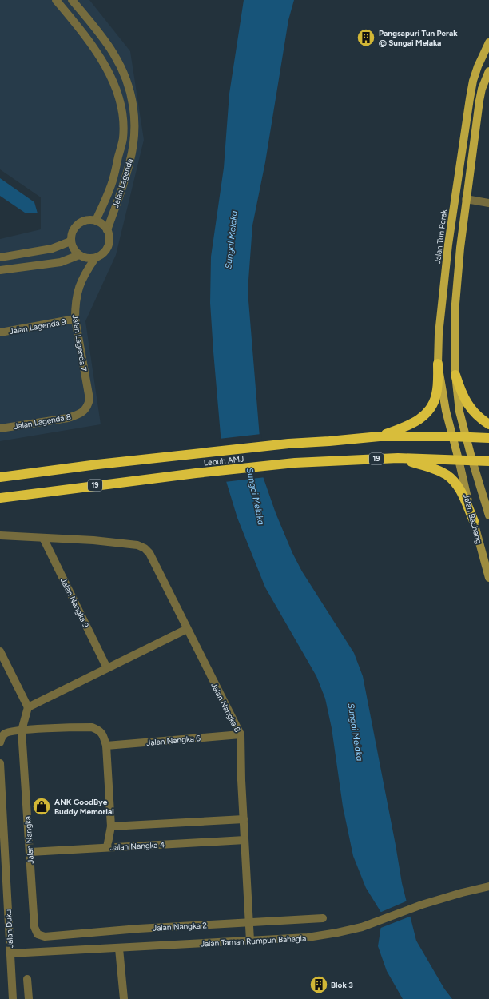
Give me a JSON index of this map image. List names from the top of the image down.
{
  "streets": {
    "highway": ["19", "Lebuh AMJ"],
    "main road": ["Jalan Tun Perak"],
    "street": [
      "Jalan Lagenda",
      "Jalan Lagenda 9",
      "Jalan Lagenda 7",
      "Jalan Lagenda 8",
      "Jalan Bachang",
      "Jalan Nangka 9",
      "Jalan Nangka 8",
      "Jalan Nangka 6",
      "Jalan Nangka",
      "Jalan Nangka 4",
      "Jalan Nangka 2",
      "Jalan Duku",
      "Jalan Taman Rumpun Bahagia"
    ]
  },
  "crossings": [
    ["Jalan Lagenda", "Jalan Lagenda 7"],
    ["Jalan Tun Perak", "Lebuh AMJ"],
    ["Jalan Tun Perak", "Jalan Bachang"],
    ["Jalan Lagenda 9", "Jalan Lagenda 7"],
    ["Jalan Lagenda 7", "Jalan Lagenda 8"],
    ["Lebuh AMJ", "Jalan Bachang"],
    ["Jalan Nangka 9", "Jalan Nangka 8"],
    ["Jalan Nangka 8", "Jalan Nangka 6"],
    ["Jalan Nangka 8", "Jalan Nangka 4"],
    ["Jalan Nangka 8", "Jalan Nangka 2"],
    ["Jalan Nangka 8", "Jalan Taman Rumpun Bahagia"],
    ["Jalan Nangka", "Jalan Nangka 4"],
    ["Jalan Nangka", "Jalan Nangka 2"],
    ["Jalan Duku", "Jalan Taman Rumpun Bahagia"]
  ],
  "water": ["Sungai Melaka"],
  "places": {
    "building": ["Pangsapuri Tun Perak @ Sungai Melaka", "Blok 3"],
    "shop": ["ANK GoodBye Buddy Memorial"]
  }
}
